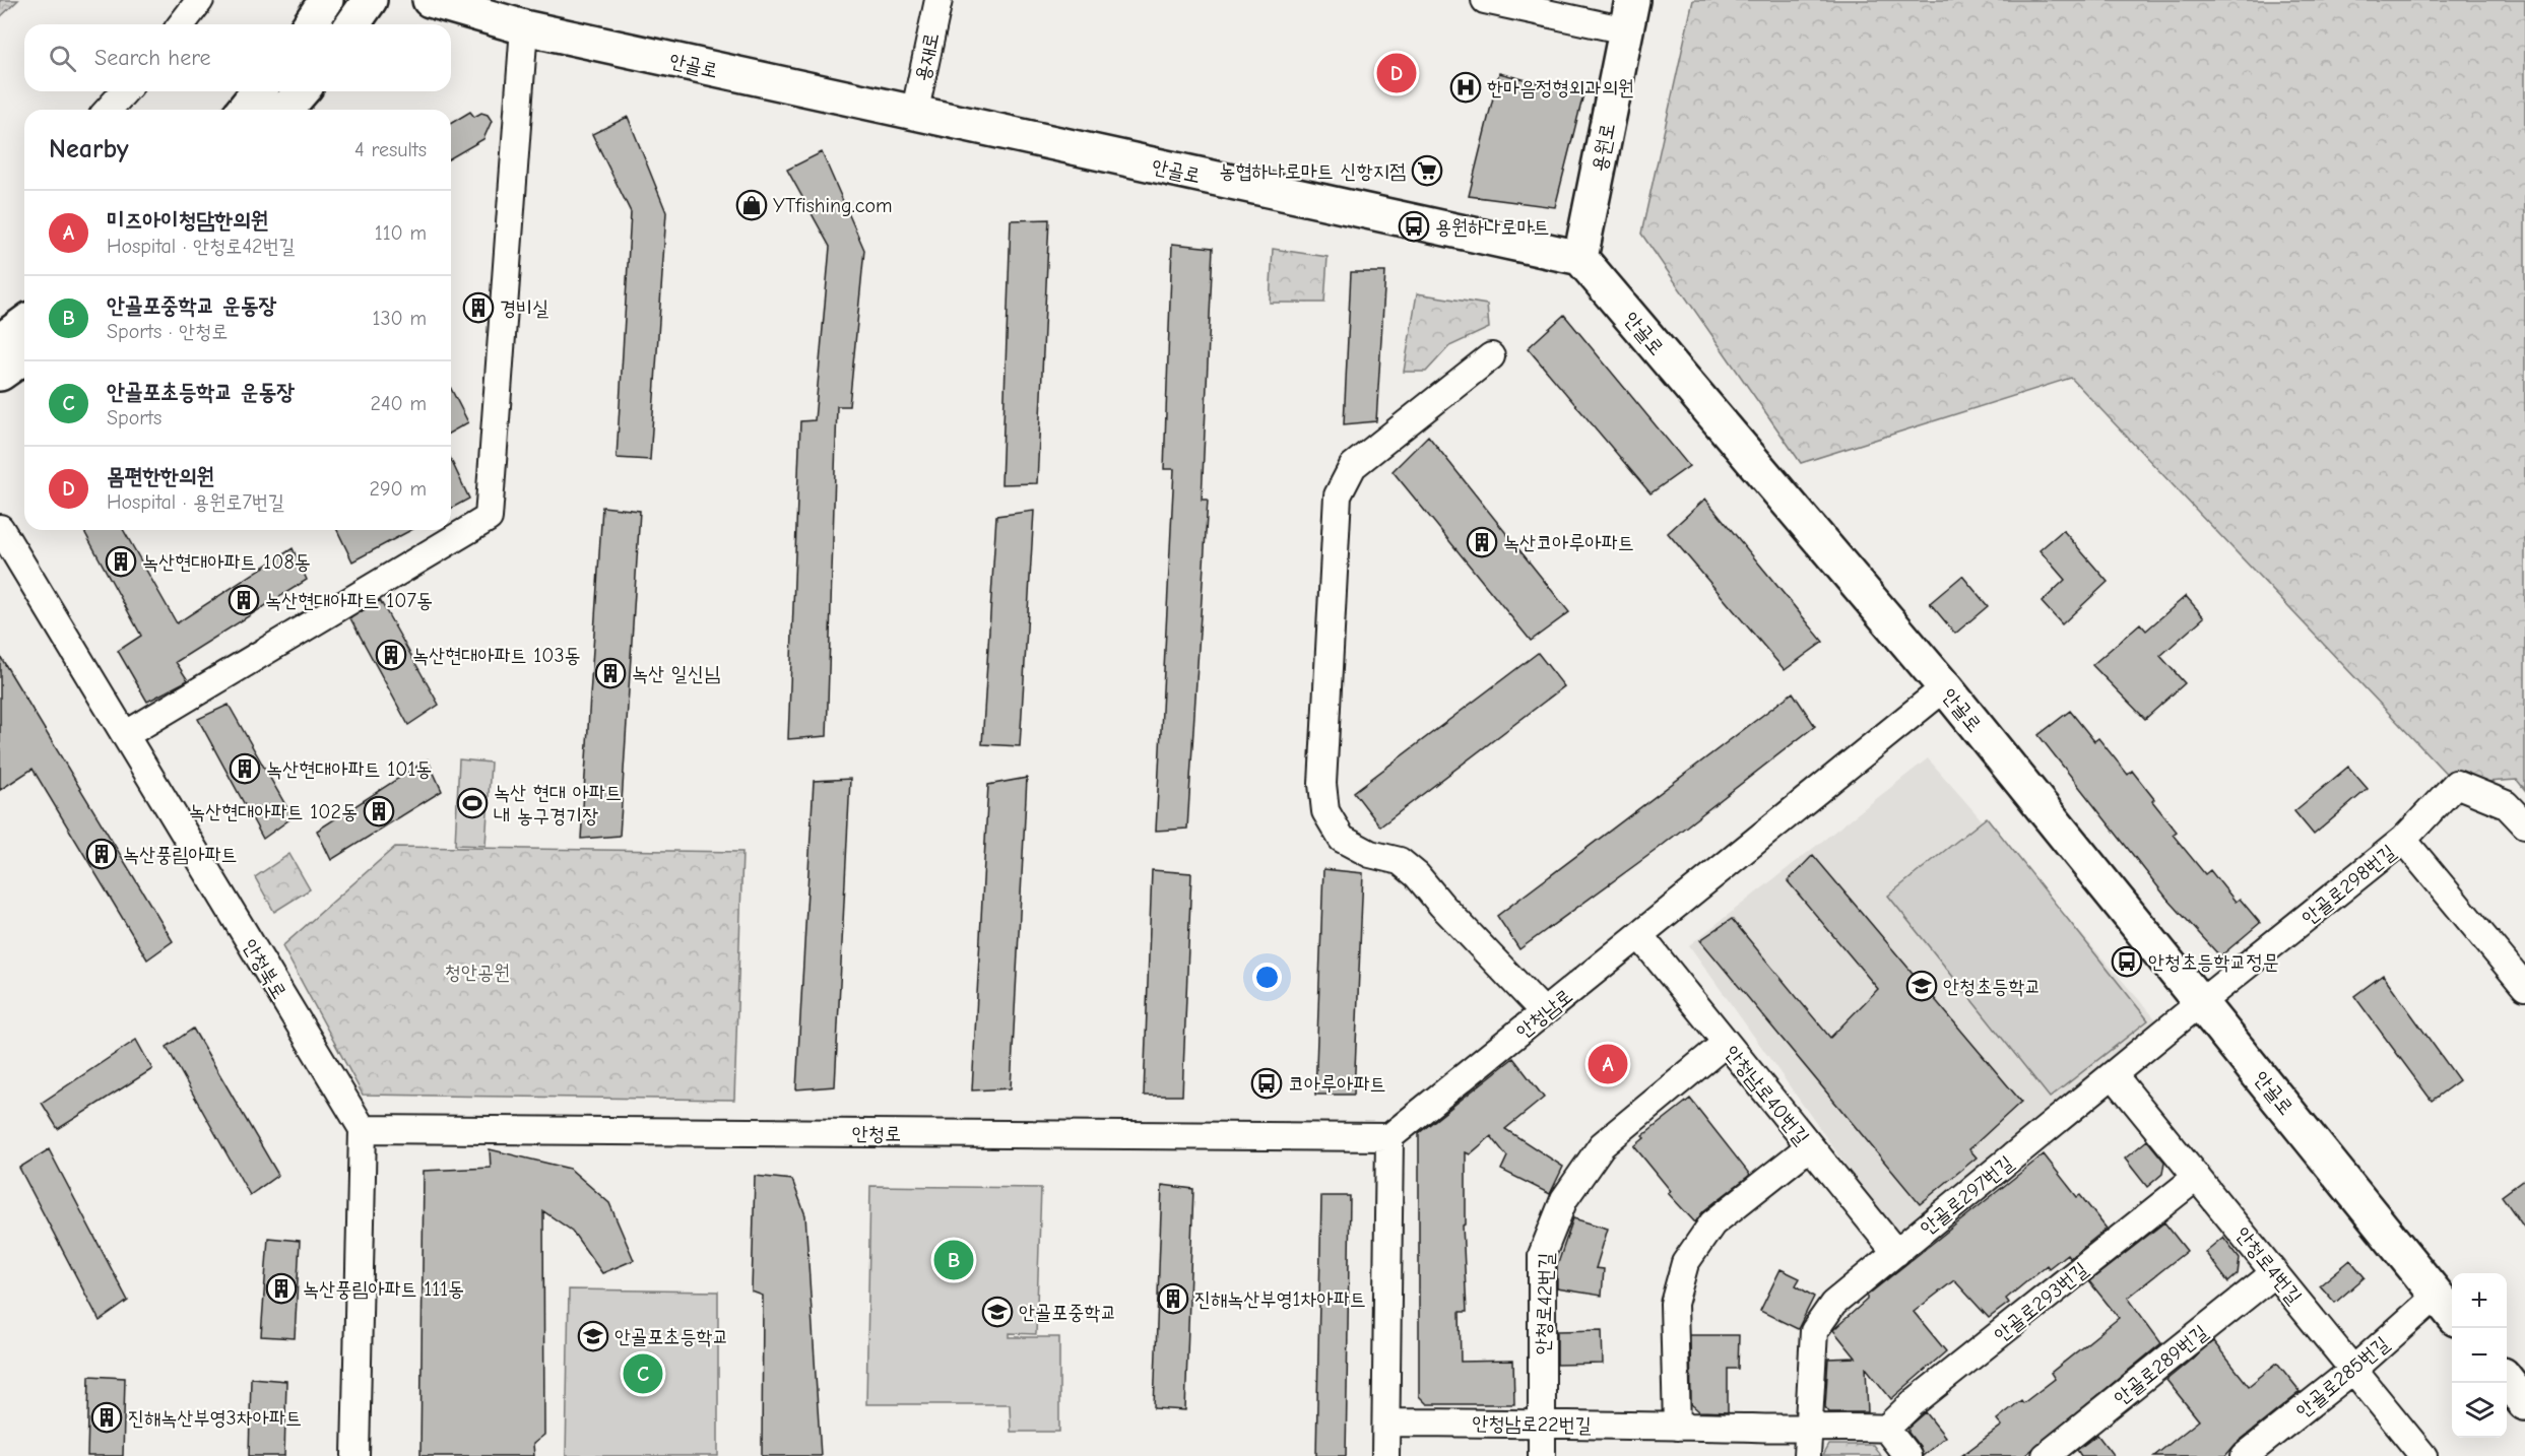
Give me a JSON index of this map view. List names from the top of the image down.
{
  "streets": {
    "main road": ["안골로", "용원로"],
    "street": [
      "용재로",
      "안골로298번길",
      "안청북로",
      "안청남로",
      "안청남로40번길",
      "안청로",
      "안골로297번길",
      "안청로4번길",
      "안골로293번길",
      "안청로42번길",
      "안골로289번길",
      "안골로285번길",
      "안청남로22번길"
    ]
  },
  "crossings": [
    ["용재로", "안골로"],
    ["안골로", "용원로"],
    ["안골로", "안골로298번길"],
    ["안골로", "안청남로"],
    ["안골로", "안골로297번길"],
    ["안골로", "안골로285번길"],
    ["안골로298번길", "안골로297번길"],
    ["안청북로", "안청로"],
    ["안청남로", "안청남로40번길"],
    ["안청남로", "안청로"],
    ["안청남로40번길", "안골로297번길"],
    ["안청남로40번길", "안청로42번길"],
    ["안골로297번길", "안청로4번길"],
    ["안골로297번길", "안청남로22번길"],
    ["안청로4번길", "안골로293번길"],
    ["안청로4번길", "안골로289번길"],
    ["안청로4번길", "안골로285번길"],
    ["안골로293번길", "안청남로22번길"],
    ["안청로42번길", "안청남로22번길"]
  ],
  "parks": ["청안공원"],
  "places": {
    "hospital": ["한마음정형외과의원"],
    "supermarket": ["농협하나로마트 신항지점"],
    "shop": ["YTfishing.com"],
    "bus stop": ["용원하나로마트", "안청초등학교정문", "코아루아파트"],
    "building": [
      "경비실",
      "녹산코아루아파트",
      "녹산현대아파트 108동",
      "녹산현대아파트 107동",
      "녹산현대아파트 103동",
      "녹산 일신님",
      "녹산현대아파트 101동",
      "녹산현대아파트 102동",
      "녹산풍림아파트",
      "녹산풍림아파트 111동",
      "진해녹산부영1차아파트",
      "진해녹산부영3차아파트"
    ],
    "sports": ["녹산 현대 아파트 내 농구경기장"],
    "school or university": ["안청초등학교", "안골포중학교", "안골포초등학교"]
  },
  "page": {
    "search": "Search here",
    "pins": [
      "D",
      "A",
      "B",
      "C"
    ],
    "heading": ["Nearby", "4 results"],
    "list": [
      {
        "mark": "A",
        "name": "미즈아이청담한의원",
        "note": "Hospital · 안청로42번길",
        "value": "110 m"
      },
      {
        "mark": "B",
        "name": "안골포중학교 운동장",
        "note": "Sports · 안청로",
        "value": "130 m"
      },
      {
        "mark": "C",
        "name": "안골포초등학교 운동장",
        "note": "Sports",
        "value": "240 m"
      },
      {
        "mark": "D",
        "name": "몸편한한의원",
        "note": "Hospital · 용원로7번길",
        "value": "290 m"
      }
    ],
    "map_buttons": ["+", "−"]
  }
}
